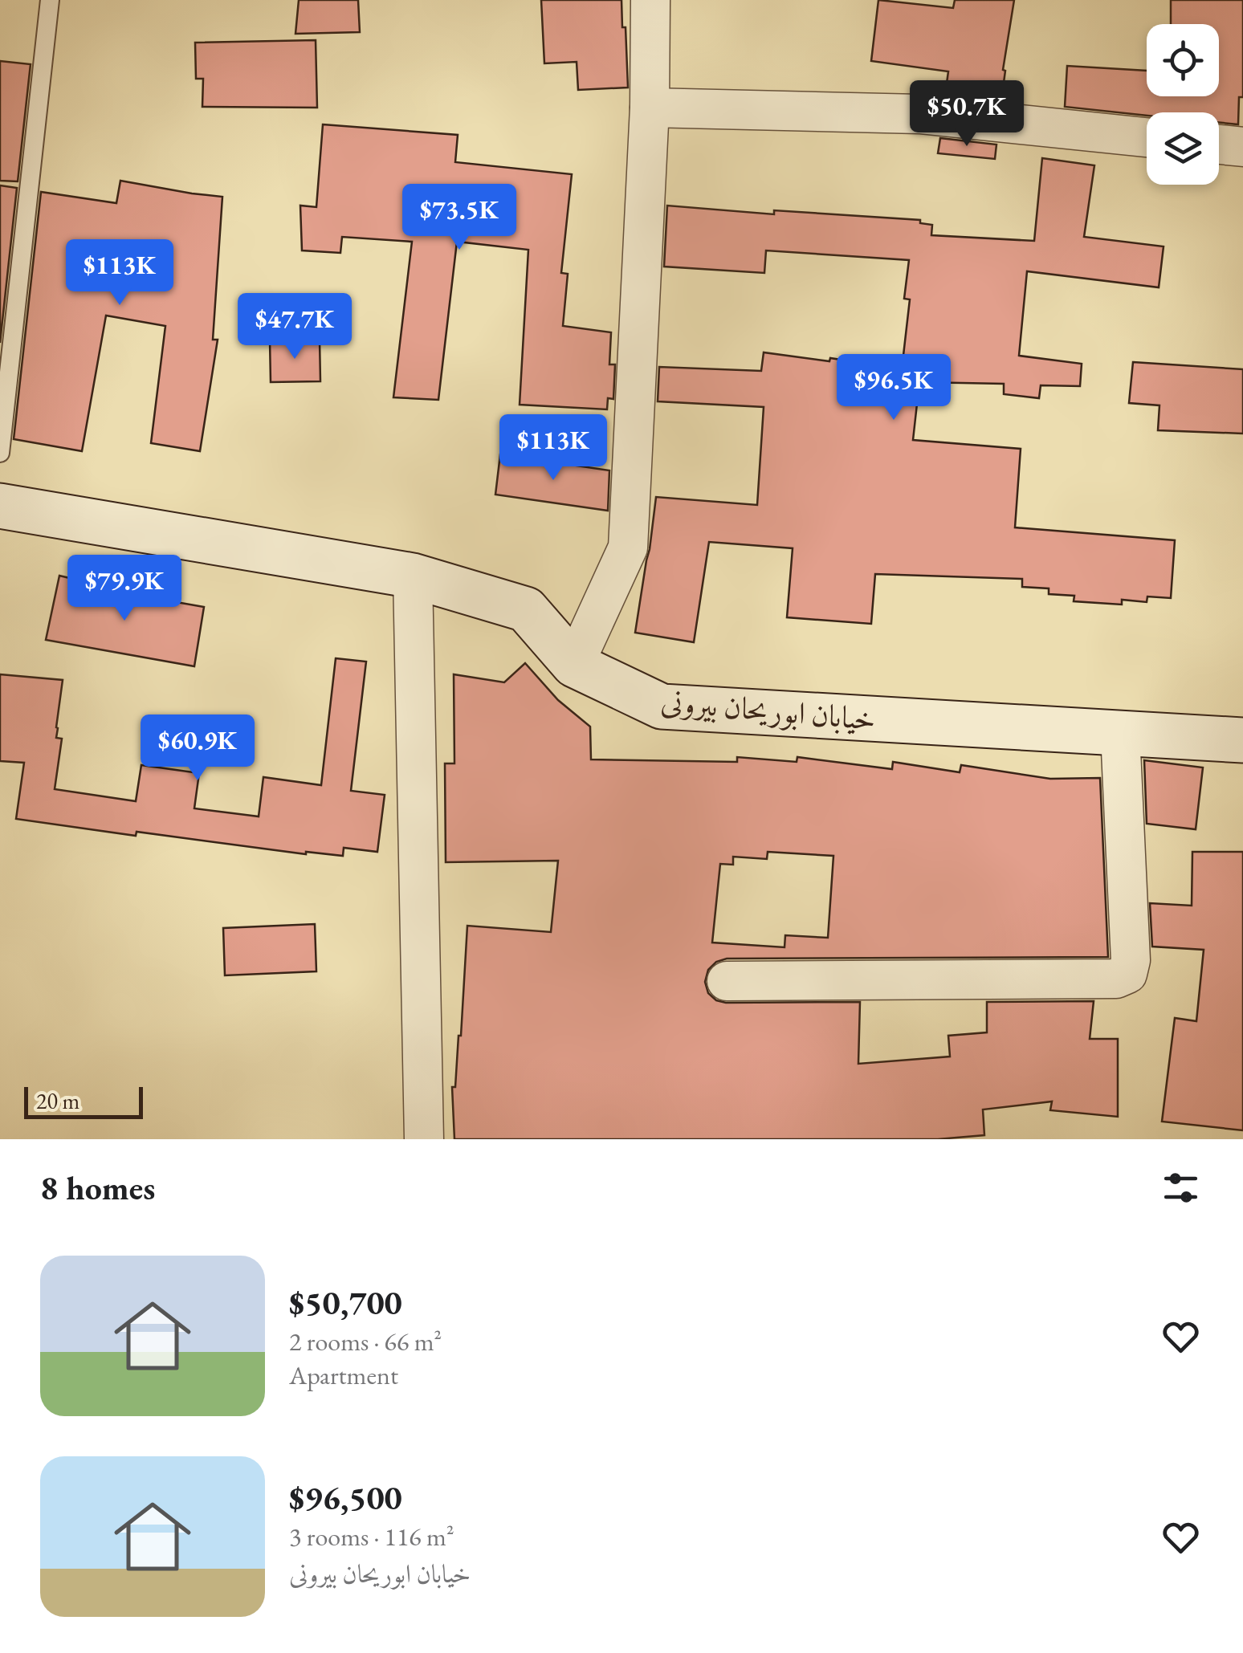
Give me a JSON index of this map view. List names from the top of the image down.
{
  "streets": {
    "street": ["خیابان ابوریحان بیرونی"]
  },
  "scale_bar": "20 m",
  "page": {
    "price": [
      "$50.7K",
      "$73.5K",
      "$113K",
      "$47.7K",
      "$96.5K",
      "$113K",
      "$79.9K",
      "$60.9K"
    ],
    "scale": "20 m",
    "heading": "8 homes",
    "list": [
      {
        "name": "$50,700",
        "note": "2 rooms · 66 m² · Apartment"
      },
      {
        "name": "$96,500",
        "note": "3 rooms · 116 m² · خیابان ابوریحان بیرونی"
      }
    ]
  }
}
